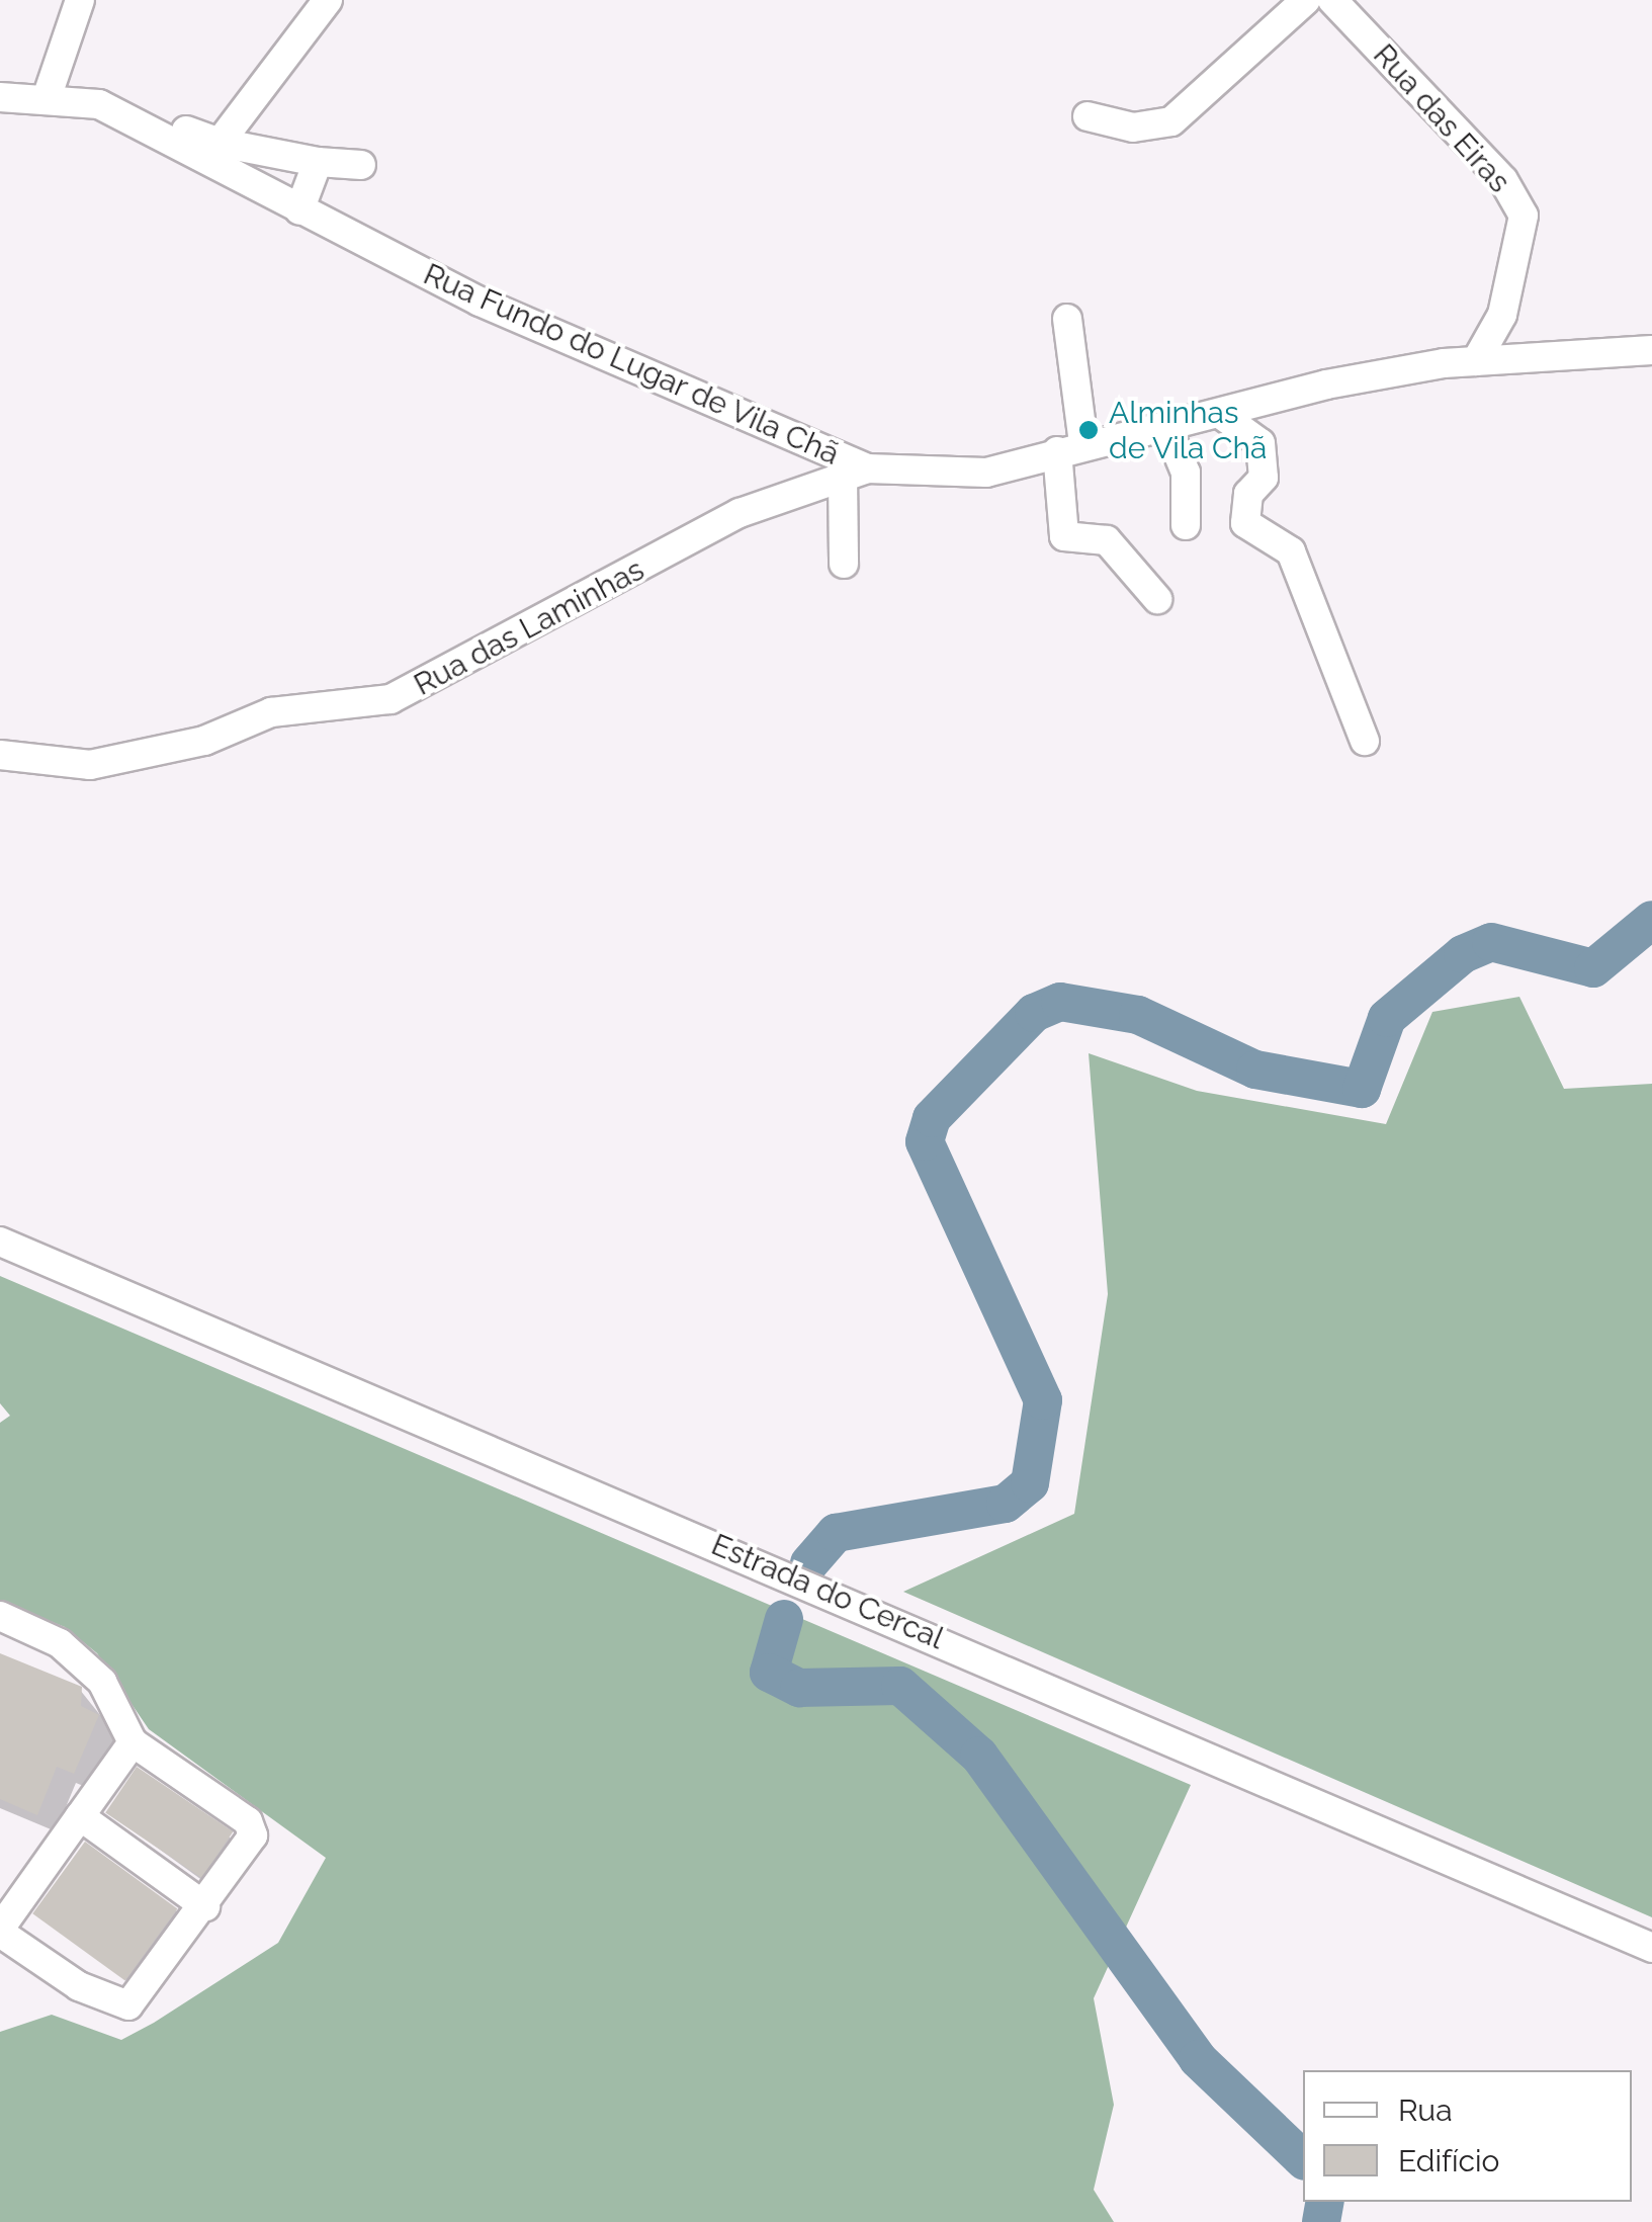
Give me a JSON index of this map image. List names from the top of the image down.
{
  "streets": {
    "street": [
      "Rua das Eiras",
      "Rua Fundo do Lugar de Vila Chã",
      "Rua das Laminhas",
      "Estrada do Cercal"
    ]
  },
  "crossings": [
    ["Rua das Eiras", "Rua Fundo do Lugar de Vila Chã"],
    ["Rua Fundo do Lugar de Vila Chã", "Rua das Laminhas"]
  ],
  "places": ["Alminhas de Vila Chã"],
  "legend": ["Rua", "Edifício"]
}
